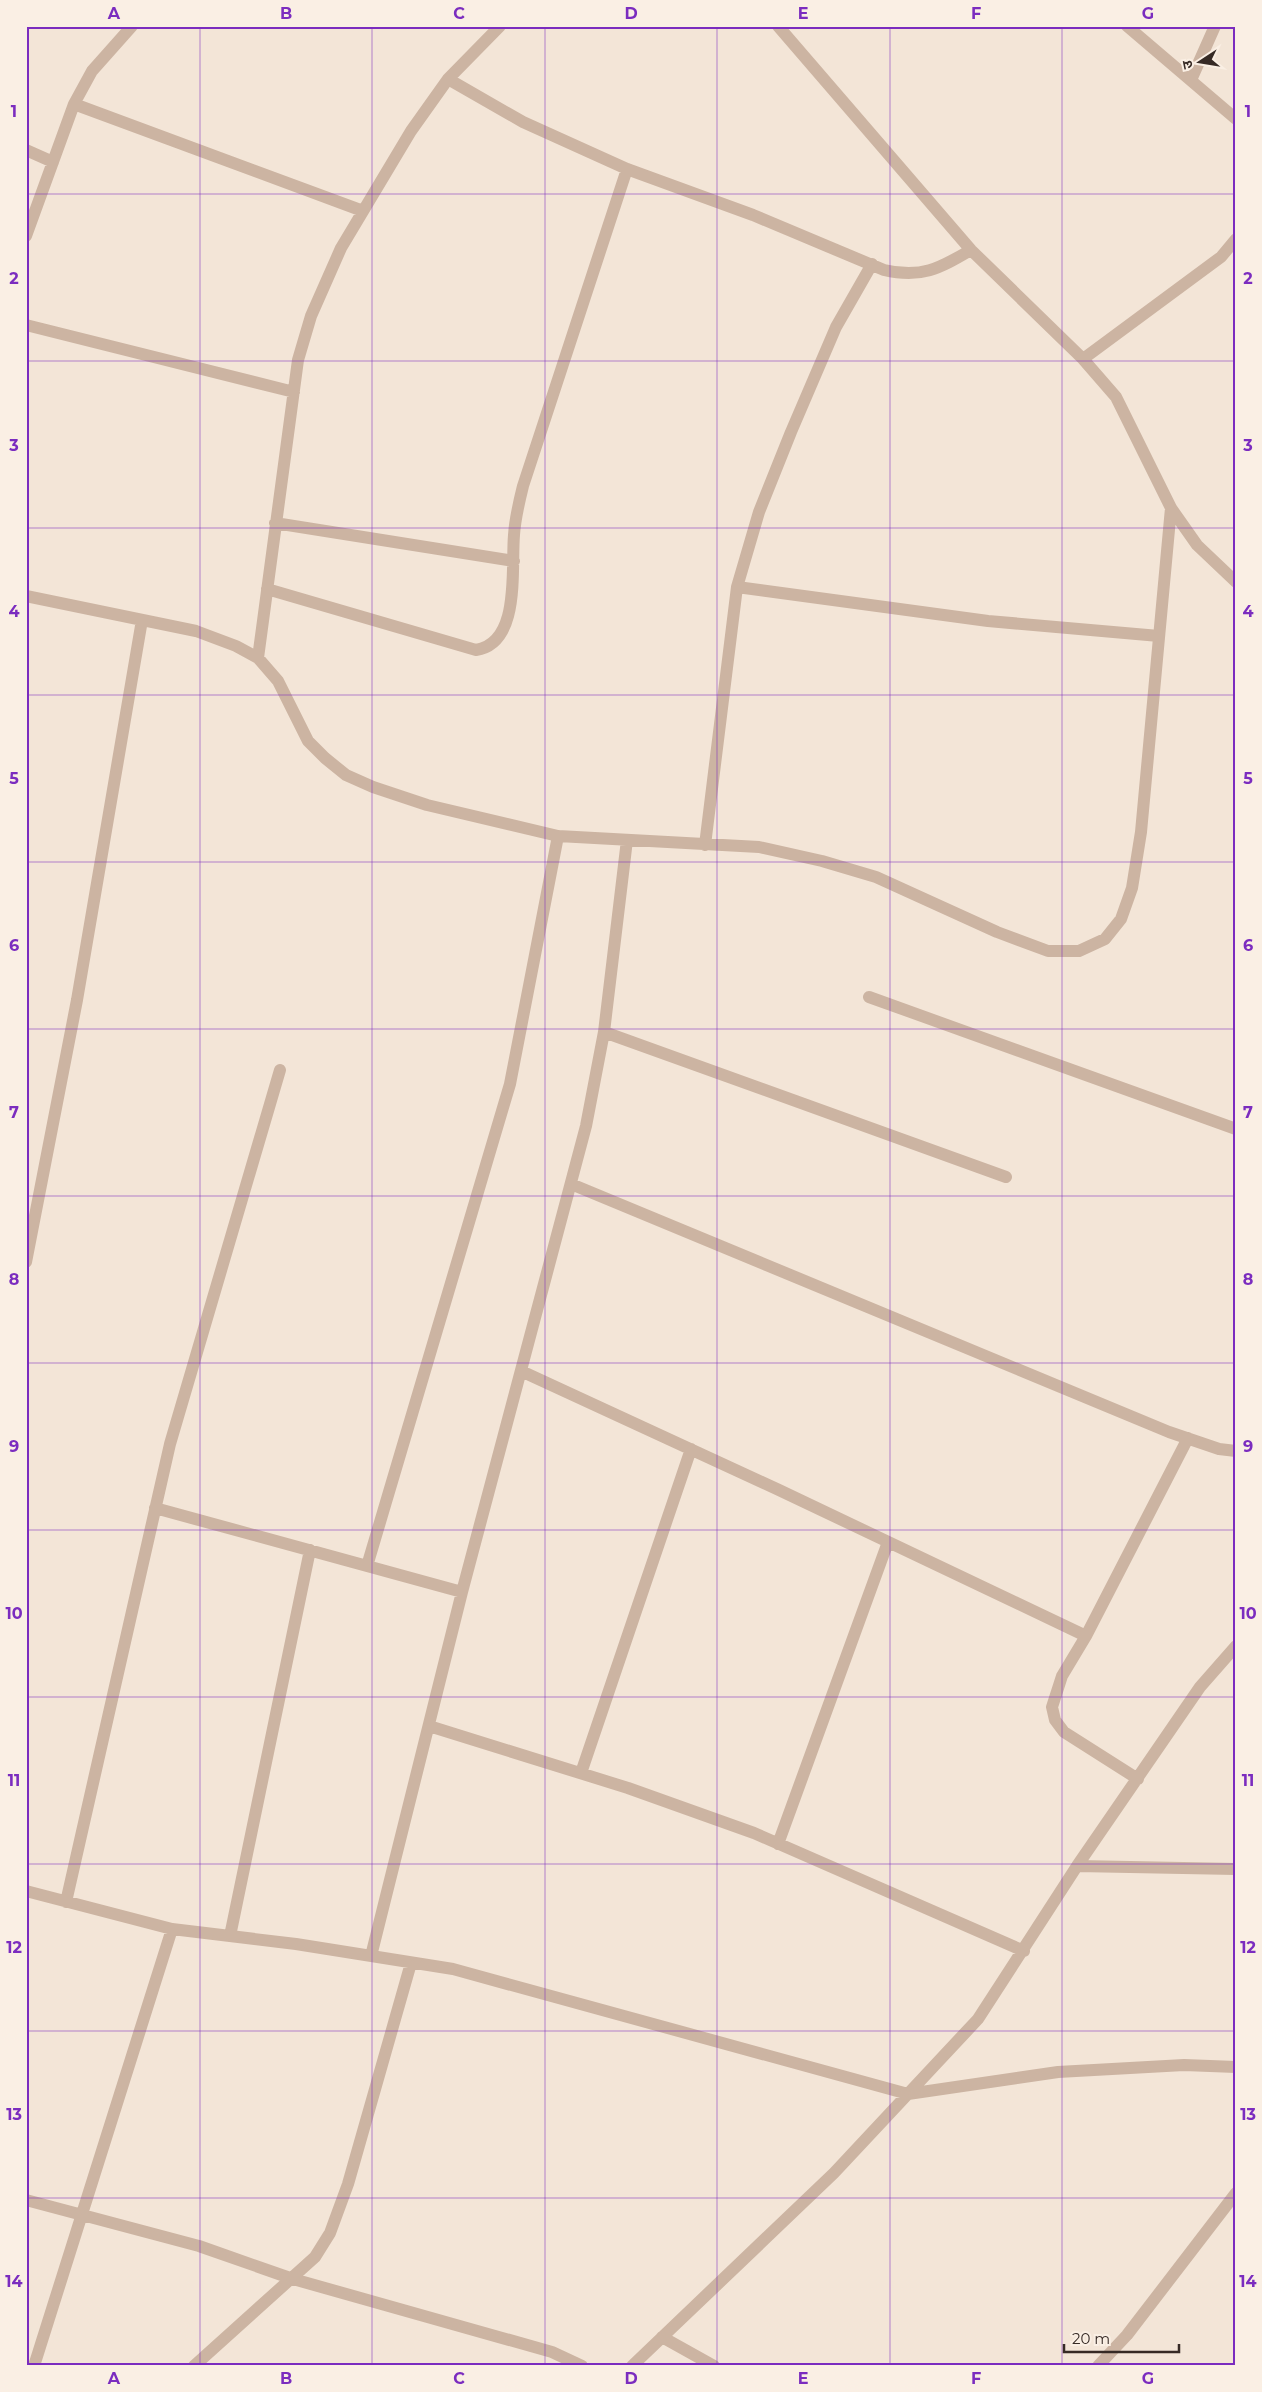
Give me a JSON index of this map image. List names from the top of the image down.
{
  "scale_bar": "20 m",
  "north": "left",
  "grid": {
    "columns": [
      "A",
      "B",
      "C",
      "D",
      "E",
      "F",
      "G"
    ],
    "rows": [
      "1",
      "2",
      "3",
      "4",
      "5",
      "6",
      "7",
      "8",
      "9",
      "10",
      "11",
      "12",
      "13",
      "14"
    ]
  }
}
